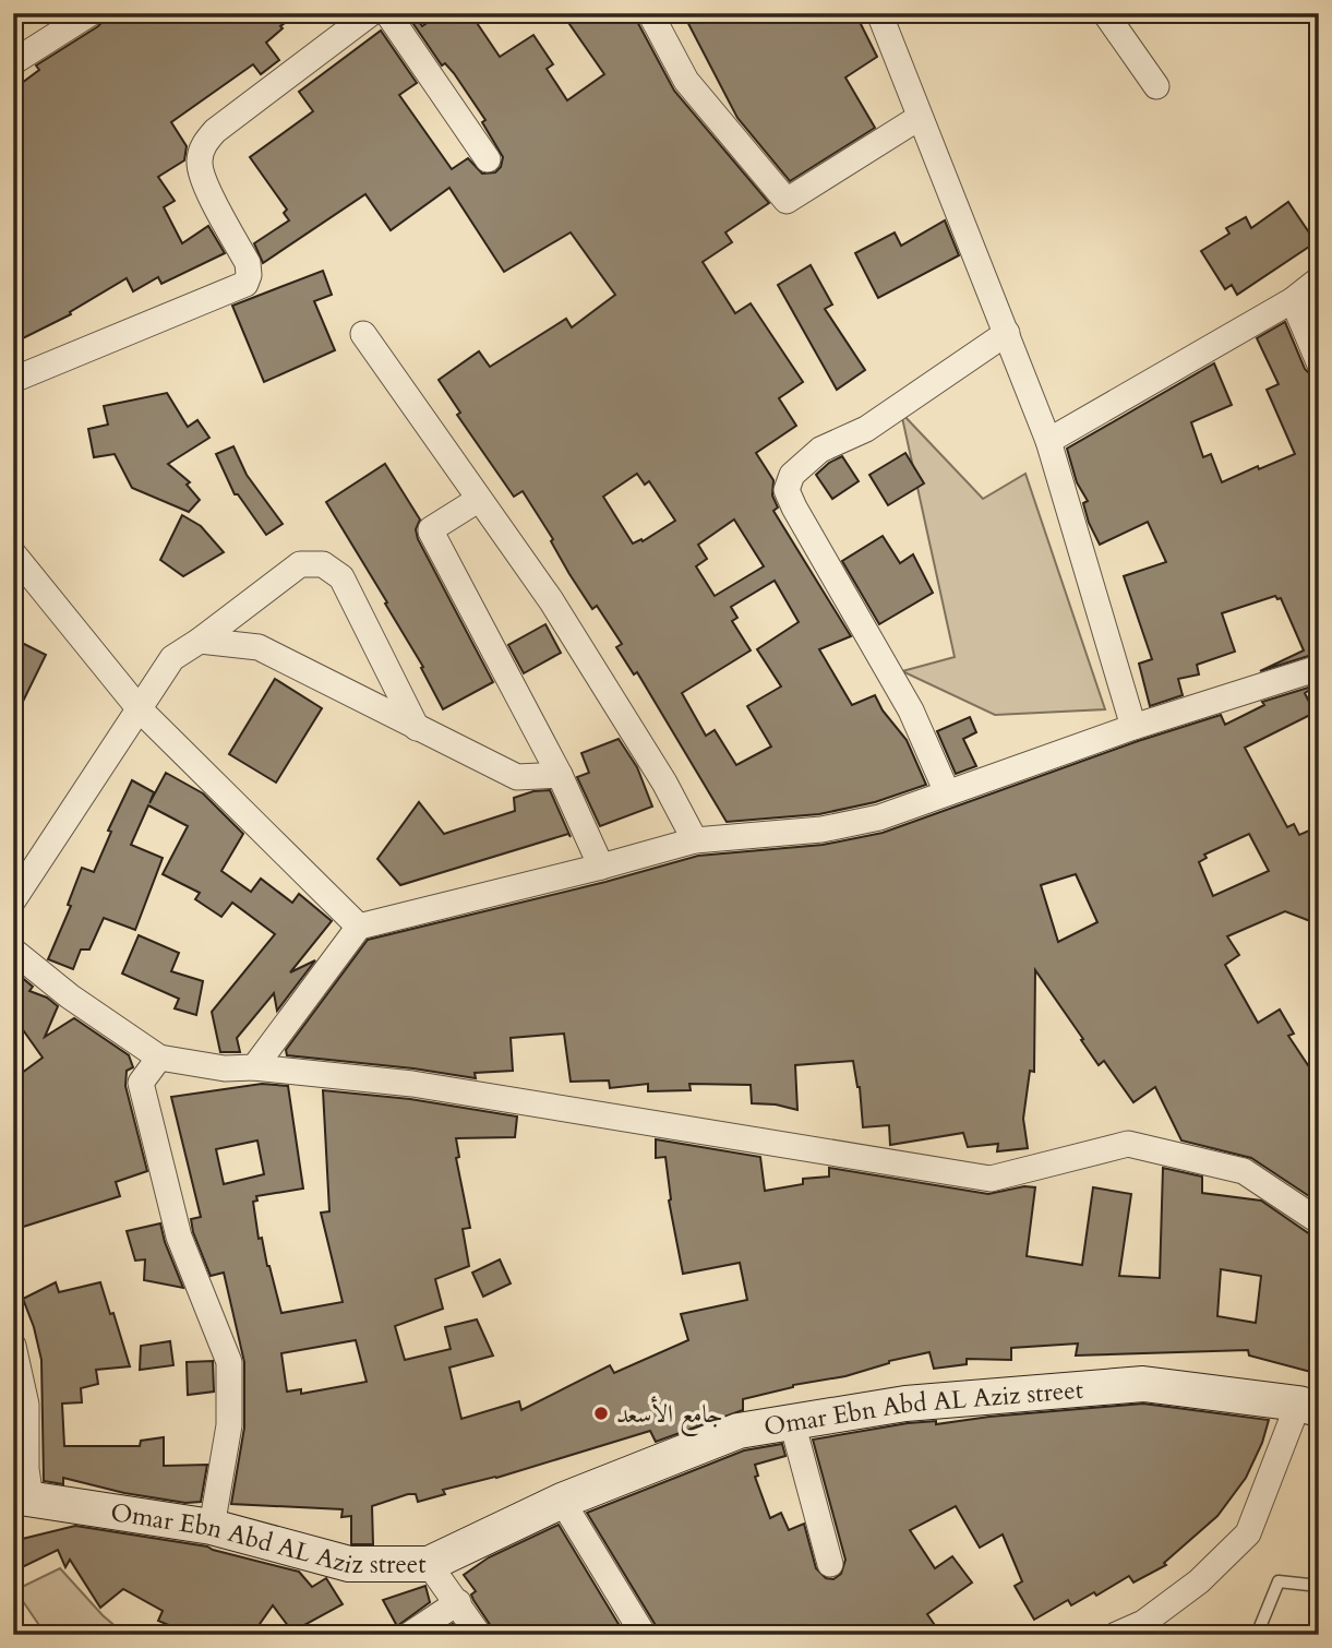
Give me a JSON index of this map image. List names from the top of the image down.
{
  "streets": {
    "street": ["Omar Ebn Abd AL Aziz street"]
  },
  "places": ["جامع الأسعد"]
}
